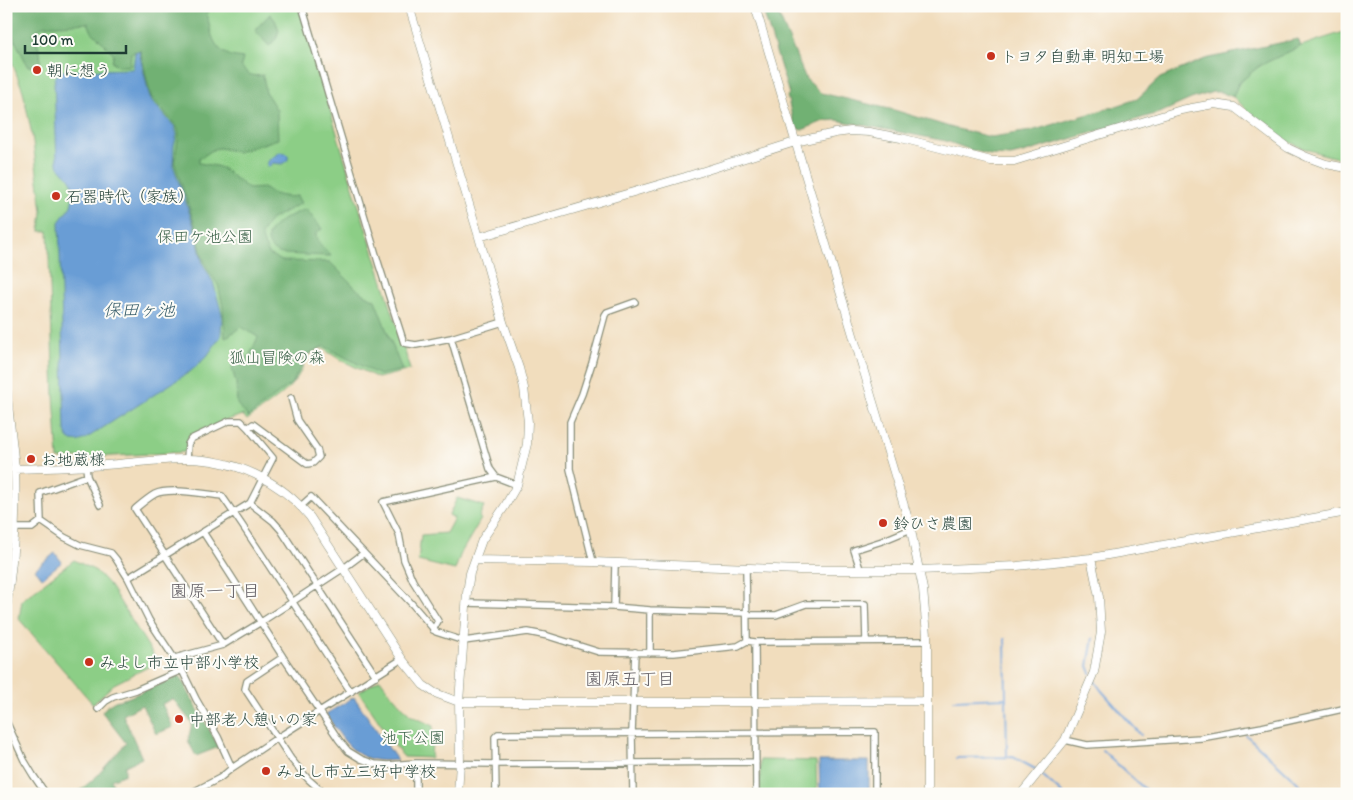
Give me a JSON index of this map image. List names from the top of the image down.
{
  "districts": ["園原一丁目", "園原五丁目"],
  "water": ["保田ヶ池"],
  "parks": ["保田ケ池公園", "狐山冒険の森", "池下公園"],
  "places": [
    "トヨタ自動車 明知工場",
    "朝に想う",
    "石器時代（家族）",
    "お地蔵様",
    "鈴ひさ農園",
    "みよし市立中部小学校",
    "中部老人憩いの家",
    "みよし市立三好中学校"
  ],
  "scale_bar": "100 m"
}
